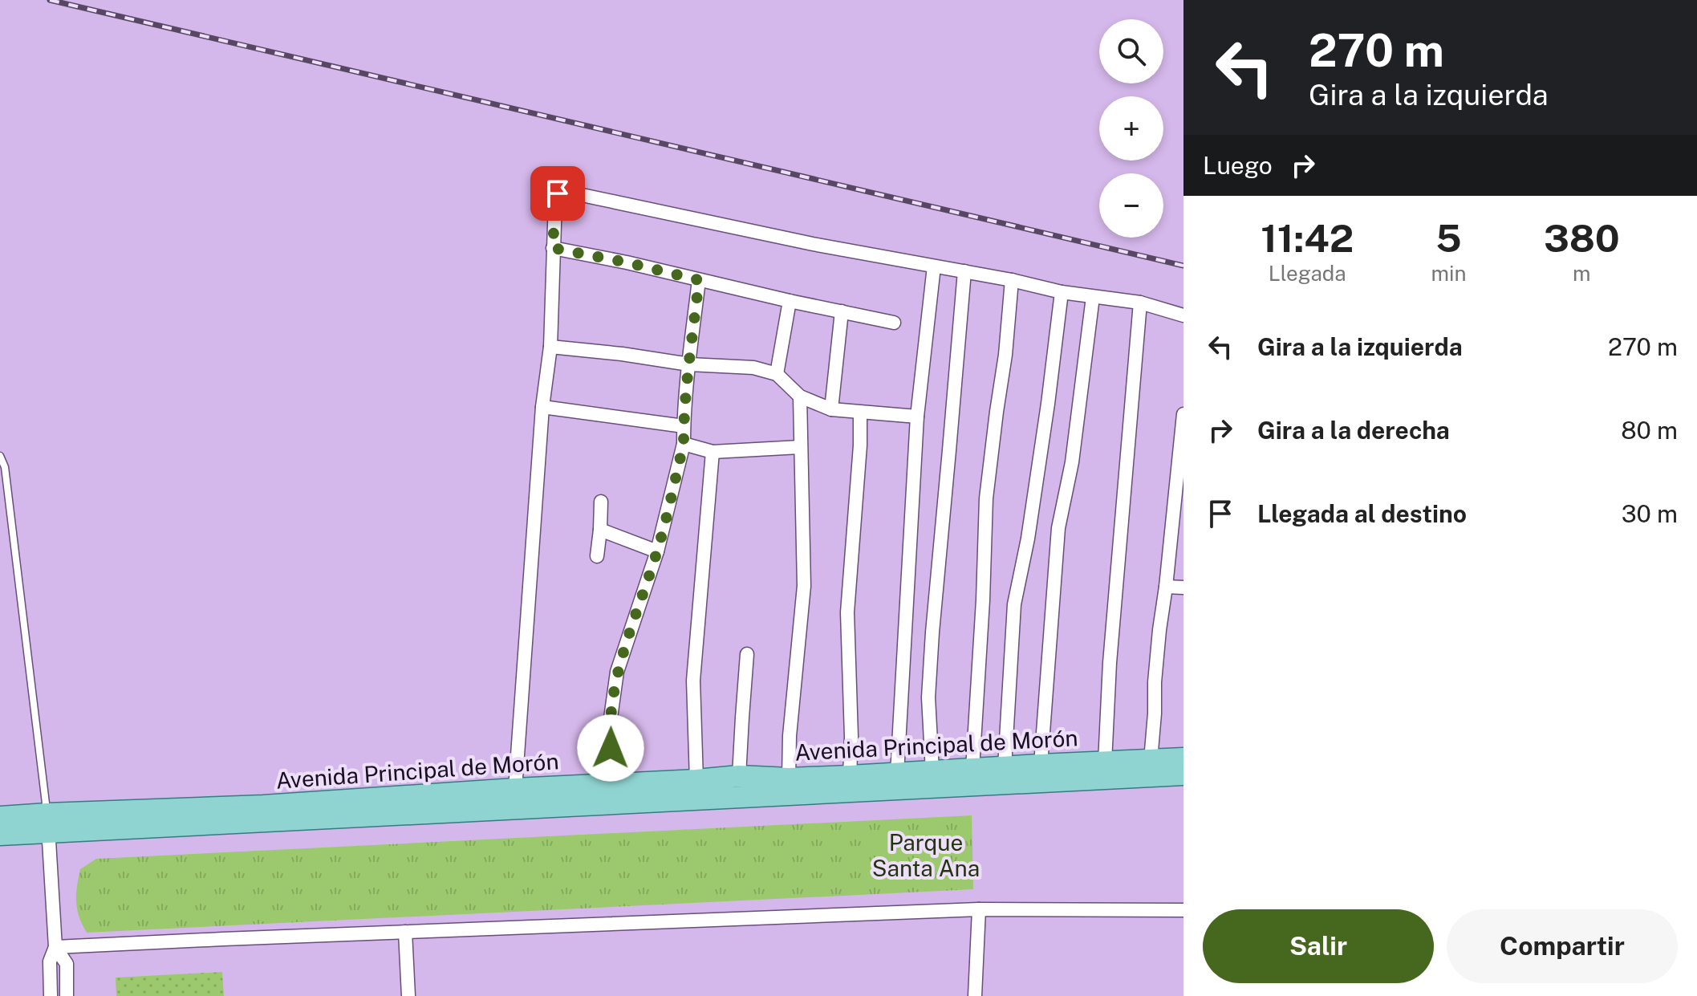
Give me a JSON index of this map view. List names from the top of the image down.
{
  "streets": {
    "main road": ["Avenida Principal de Morón"]
  },
  "parks": ["Parque Santa Ana"],
  "page": {
    "turn": ["270 m", "Gira a la izquierda"],
    "map_buttons": ["+", "−"],
    "then": "Luego",
    "eta": [
      "11:42",
      "Llegada",
      "5",
      "min",
      "380",
      "m"
    ],
    "list": [
      {
        "name": "Gira a la izquierda",
        "value": "270 m"
      },
      {
        "name": "Gira a la derecha",
        "value": "80 m"
      },
      {
        "name": "Llegada al destino",
        "value": "30 m"
      }
    ],
    "buttons": ["Salir", "Compartir"]
  }
}
